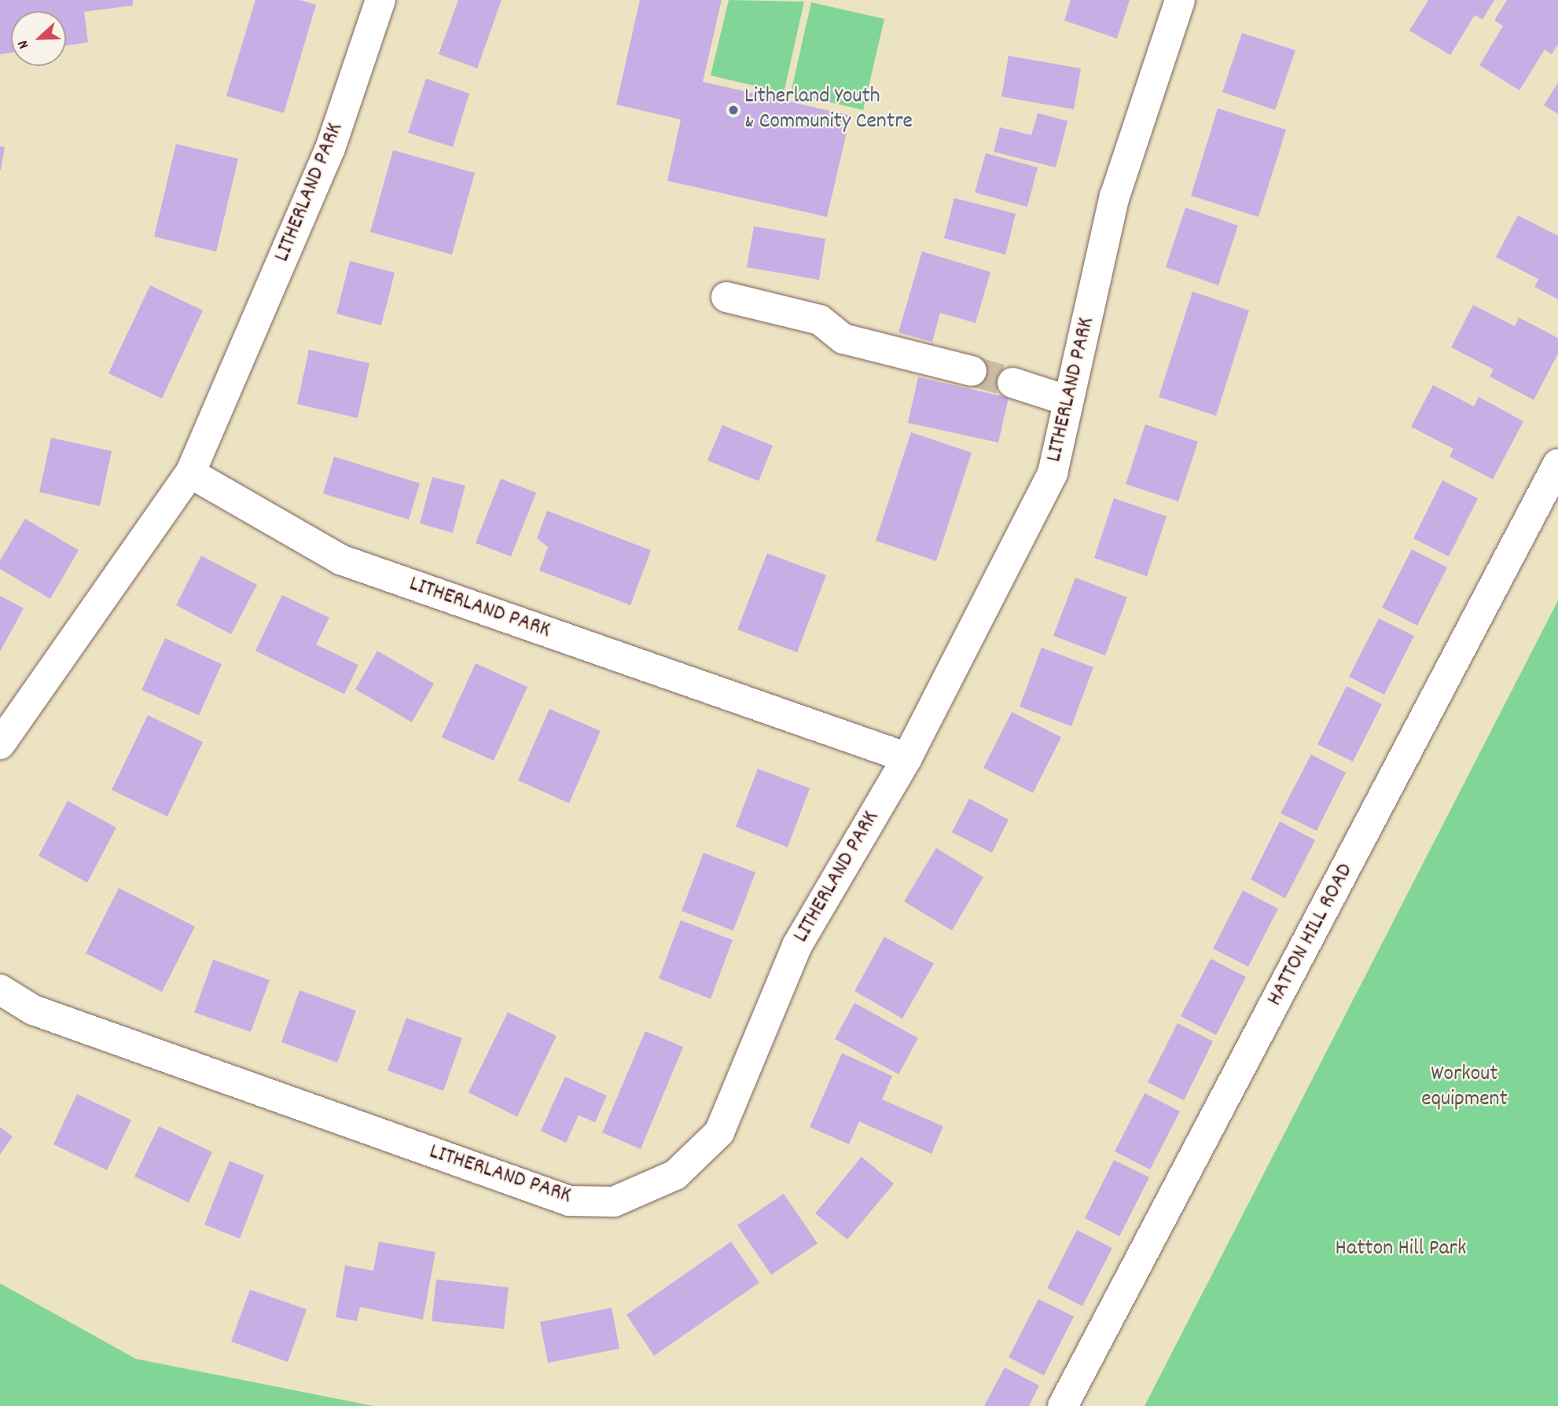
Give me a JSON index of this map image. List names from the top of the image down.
{
  "streets": {
    "street": ["LITHERLAND PARK", "HATTON HILL ROAD"]
  },
  "parks": ["Workout equipment", "Hatton Hill Park"],
  "places": ["Litherland Youth & Community Centre"],
  "north": "left"
}
